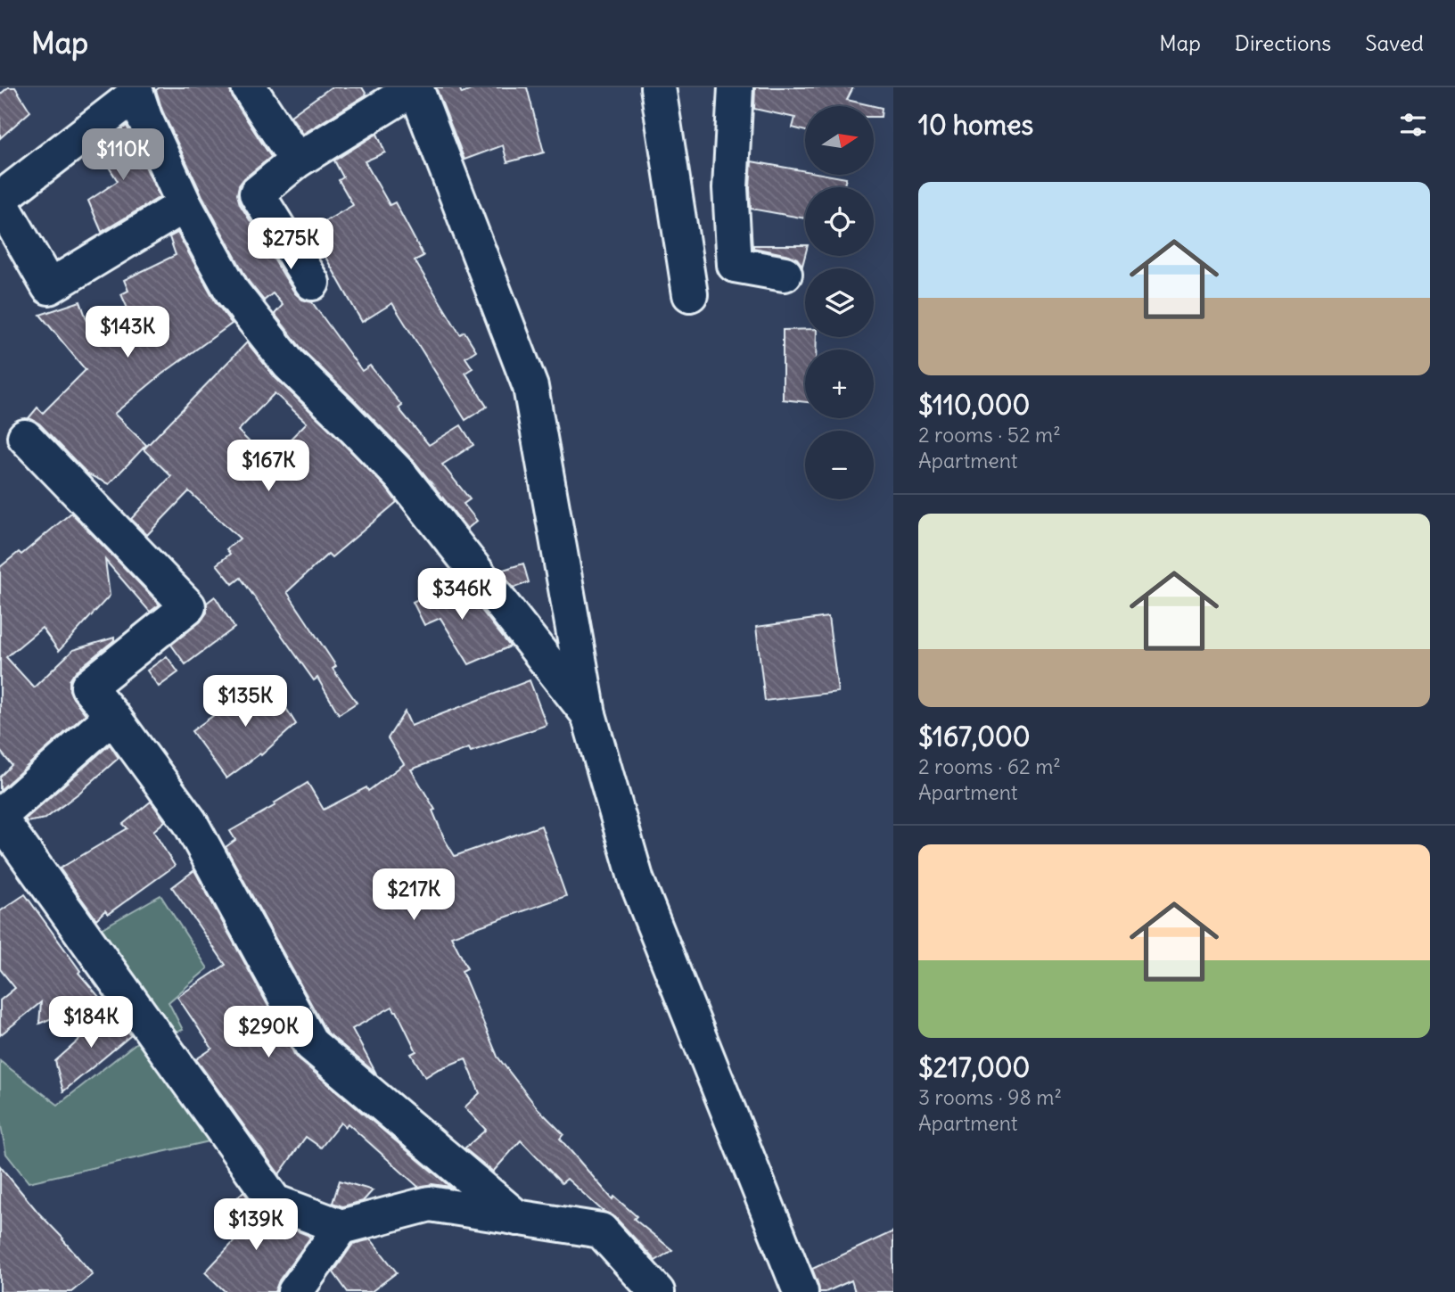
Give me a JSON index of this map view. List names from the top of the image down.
{
  "north": "right",
  "page": {
    "header": "Map",
    "nav": ["Map", "Directions", "Saved"],
    "heading": "10 homes",
    "map_buttons": ["+", "−"],
    "price": [
      "$110K",
      "$275K",
      "$143K",
      "$167K",
      "$346K",
      "$135K",
      "$217K",
      "$184K",
      "$290K",
      "$139K"
    ],
    "list": [
      {
        "name": "$110,000",
        "note": "2 rooms · 52 m² · Apartment"
      },
      {
        "name": "$167,000",
        "note": "2 rooms · 62 m² · Apartment"
      },
      {
        "name": "$217,000",
        "note": "3 rooms · 98 m² · Apartment"
      }
    ]
  }
}
